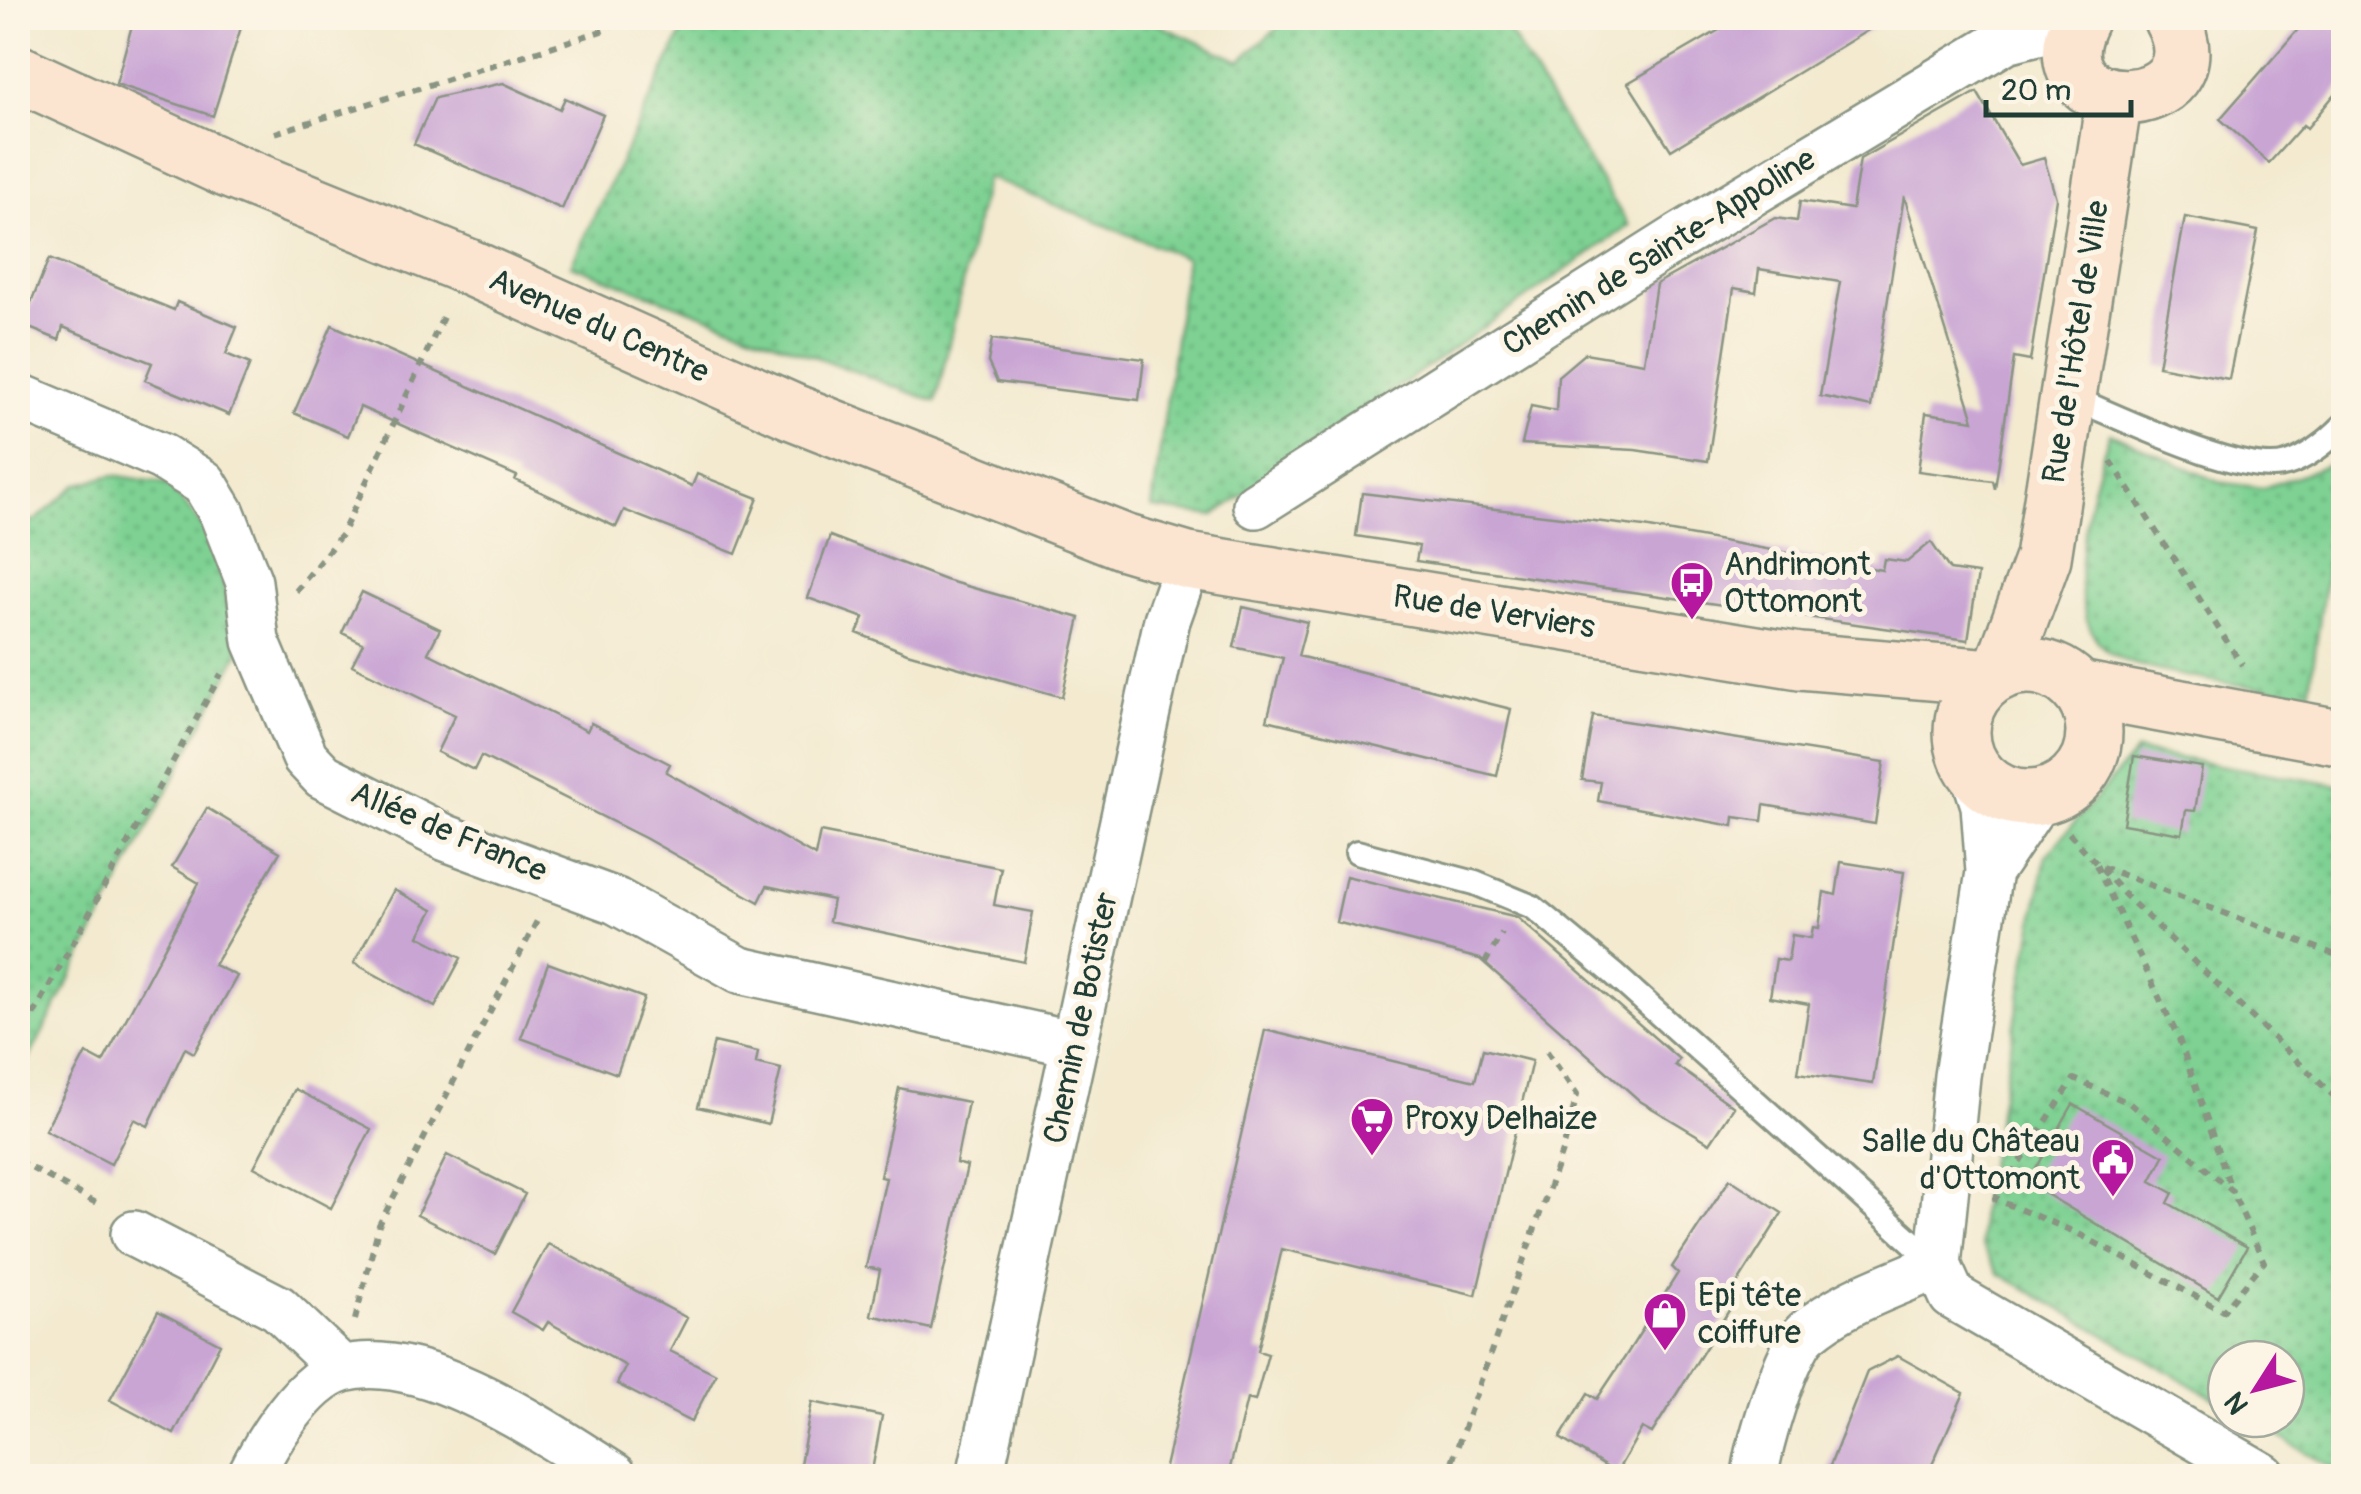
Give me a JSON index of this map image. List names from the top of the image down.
{
  "streets": {
    "street": [
      "Chemin de Sainte-Appoline",
      "Avenue du Centre",
      "Rue de l'Hôtel de Ville",
      "Rue de Verviers",
      "Allée de France",
      "Chemin de Botister"
    ]
  },
  "crossings": [
    ["Avenue du Centre", "Rue de Verviers"],
    ["Avenue du Centre", "Chemin de Botister"],
    ["Rue de l'Hôtel de Ville", "Rue de Verviers"],
    ["Rue de Verviers", "Chemin de Botister"],
    ["Allée de France", "Chemin de Botister"]
  ],
  "places": {
    "bus stop": ["Andrimont Ottomont"],
    "supermarket": ["Proxy Delhaize"],
    "public building": ["Salle du Château d'Ottomont"],
    "shop": ["Epi tête coiffure"]
  },
  "scale_bar": "20 m",
  "north": "bottom left"
}
